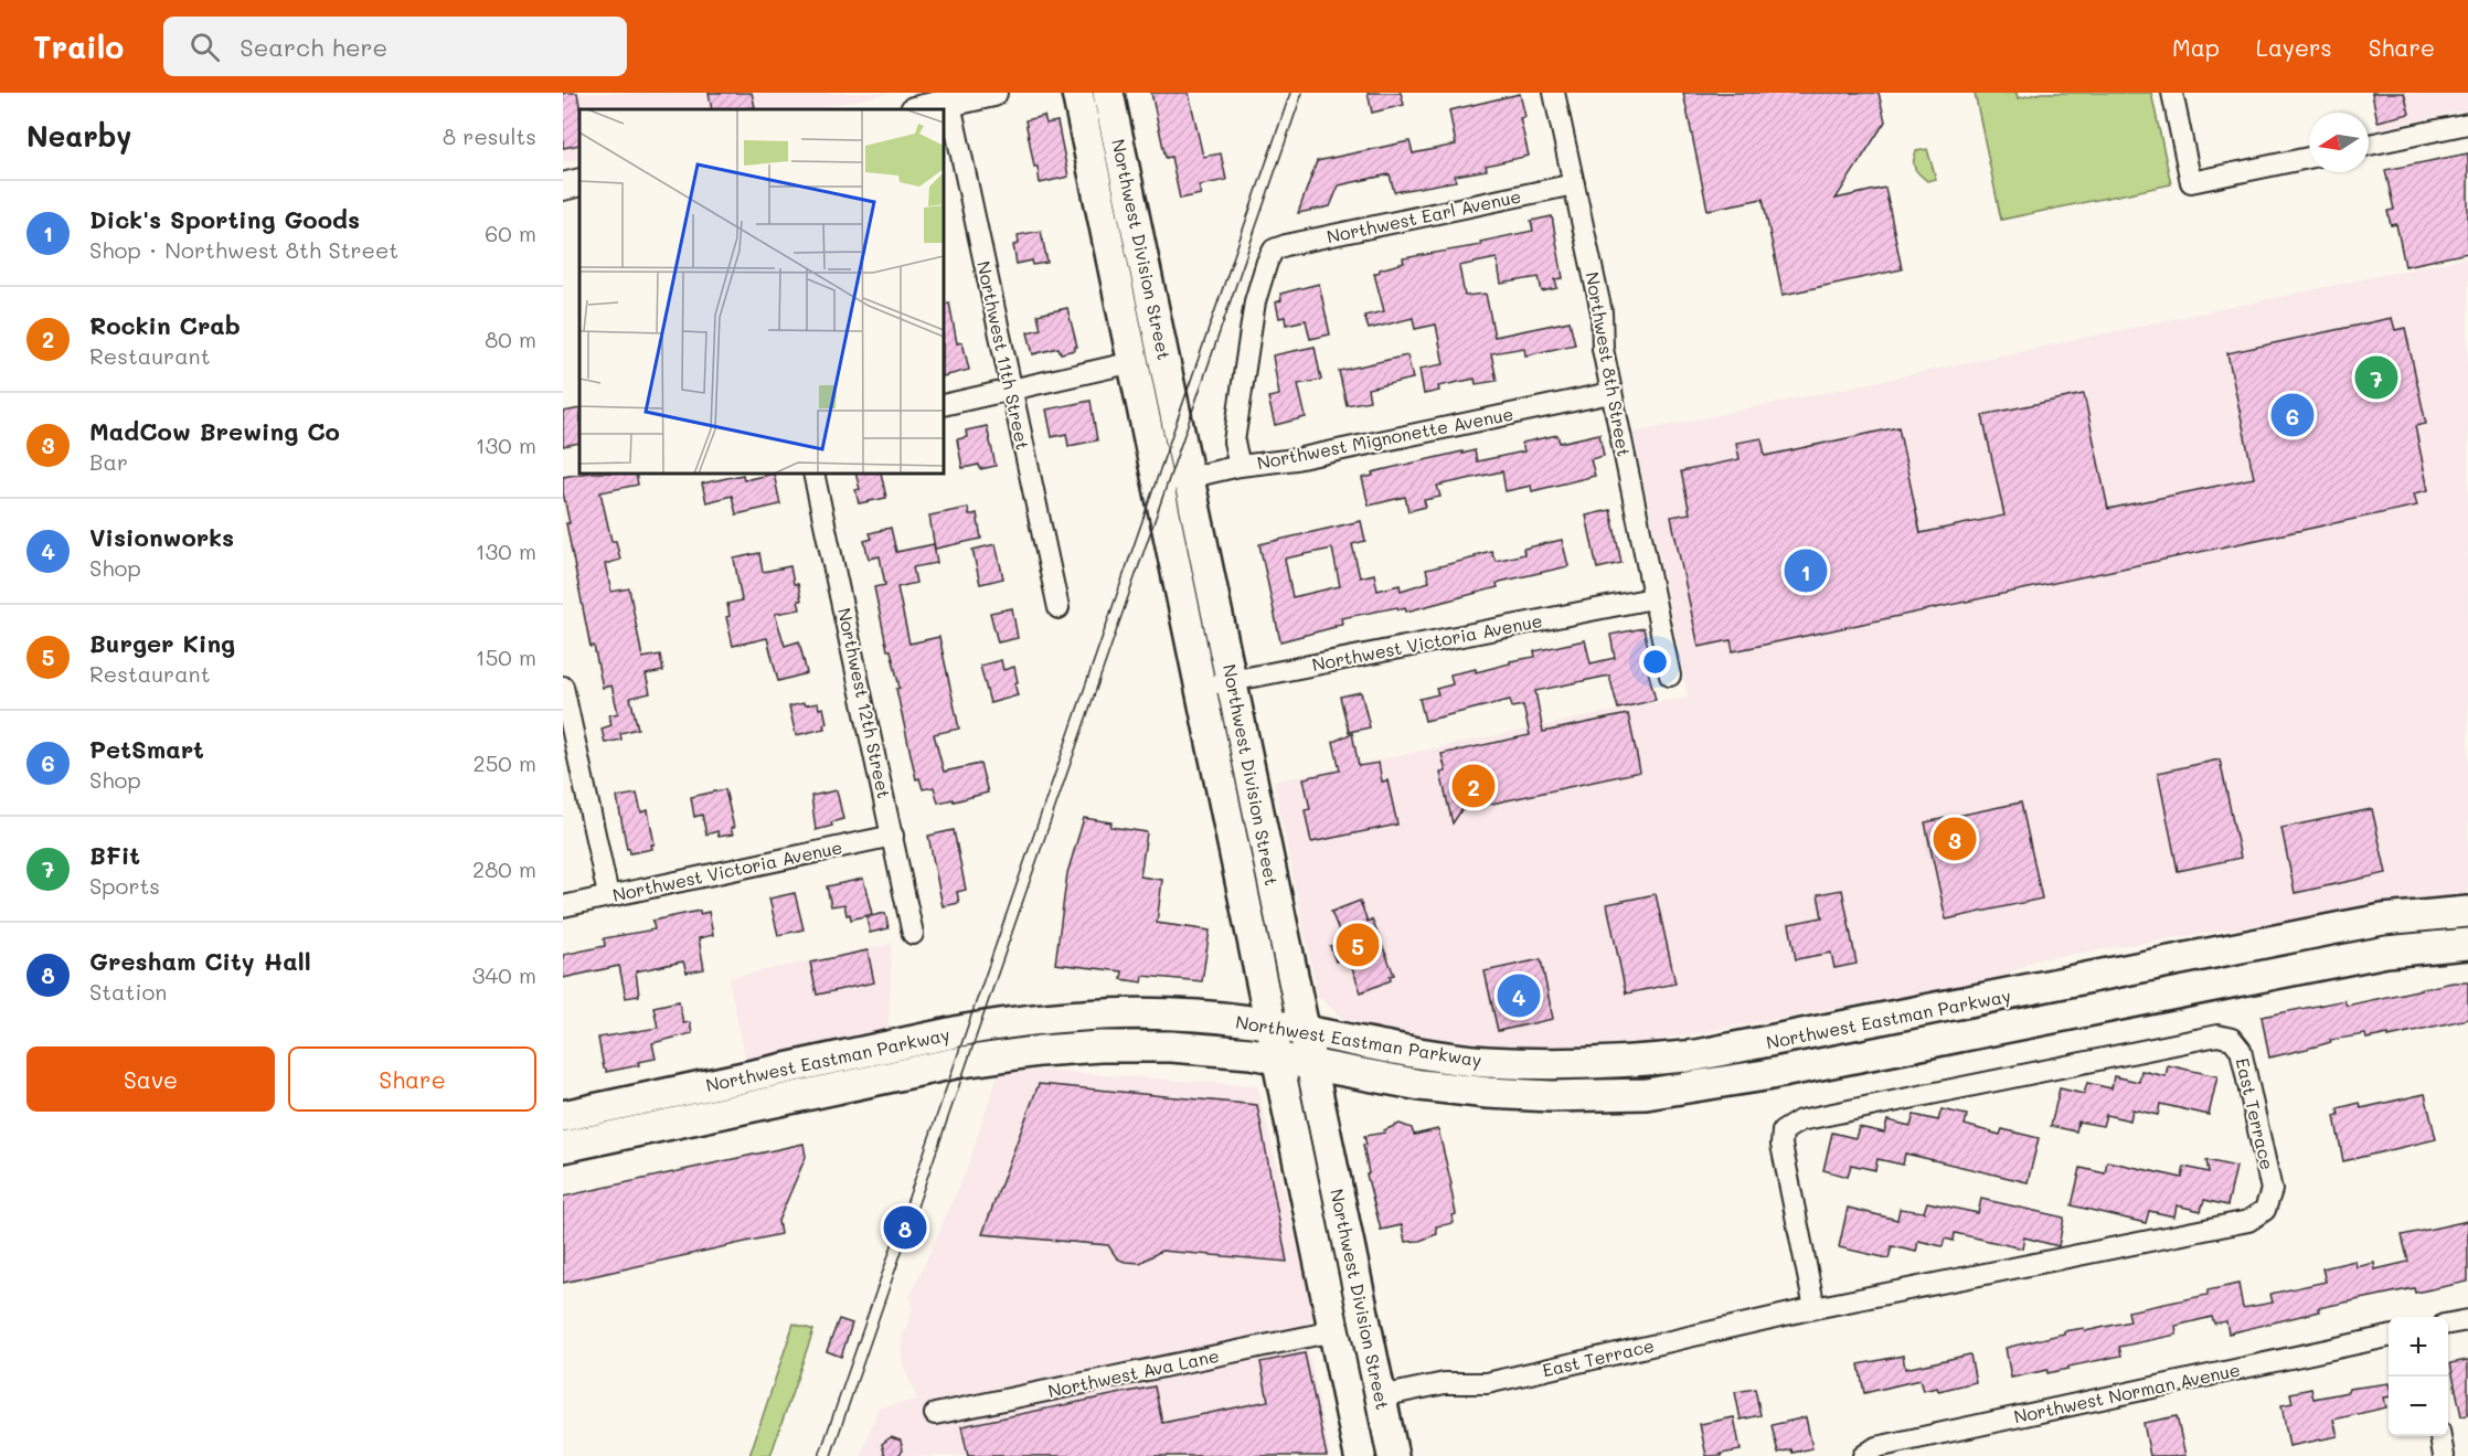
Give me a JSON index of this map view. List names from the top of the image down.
{
  "streets": {
    "main road": ["Northwest Division Street", "Northwest Eastman Parkway"],
    "street": [
      "Northwest Earl Avenue",
      "Northwest 11th Street",
      "Northwest 8th Street",
      "Northwest Mignonette Avenue",
      "Northwest Victoria Avenue",
      "Northwest 12th Street",
      "East Terrace",
      "Northwest Ava Lane",
      "Northwest Norman Avenue"
    ]
  },
  "crossings": [
    ["Northwest Earl Avenue", "Northwest 8th Street"],
    ["Northwest Earl Avenue", "Northwest Mignonette Avenue"],
    ["Northwest Division Street", "Northwest Mignonette Avenue"],
    ["Northwest Division Street", "Northwest Victoria Avenue"],
    ["Northwest Division Street", "Northwest Eastman Parkway"],
    ["Northwest Division Street", "East Terrace"],
    ["Northwest Division Street", "Northwest Ava Lane"],
    ["Northwest 8th Street", "Northwest Mignonette Avenue"],
    ["Northwest 8th Street", "Northwest Victoria Avenue"],
    ["Northwest Victoria Avenue", "Northwest 12th Street"]
  ],
  "north": "left",
  "page": {
    "header": "Trailo",
    "search": "Search here",
    "nav": ["Map", "Layers", "Share"],
    "heading": ["Nearby", "8 results"],
    "list": [
      {
        "mark": "1",
        "name": "Dick's Sporting Goods",
        "note": "Shop · Northwest 8th Street",
        "value": "60 m"
      },
      {
        "mark": "2",
        "name": "Rockin Crab",
        "note": "Restaurant",
        "value": "80 m"
      },
      {
        "mark": "3",
        "name": "MadCow Brewing Co",
        "note": "Bar",
        "value": "130 m"
      },
      {
        "mark": "4",
        "name": "Visionworks",
        "note": "Shop",
        "value": "130 m"
      },
      {
        "mark": "5",
        "name": "Burger King",
        "note": "Restaurant",
        "value": "150 m"
      },
      {
        "mark": "6",
        "name": "PetSmart",
        "note": "Shop",
        "value": "250 m"
      },
      {
        "mark": "7",
        "name": "BFit",
        "note": "Sports",
        "value": "280 m"
      },
      {
        "mark": "8",
        "name": "Gresham City Hall",
        "note": "Station",
        "value": "340 m"
      }
    ],
    "pins": [
      "7",
      "6",
      "1",
      "2",
      "3",
      "5",
      "4",
      "8"
    ],
    "buttons": ["Save", "Share"],
    "map_buttons": ["+", "−"]
  }
}
